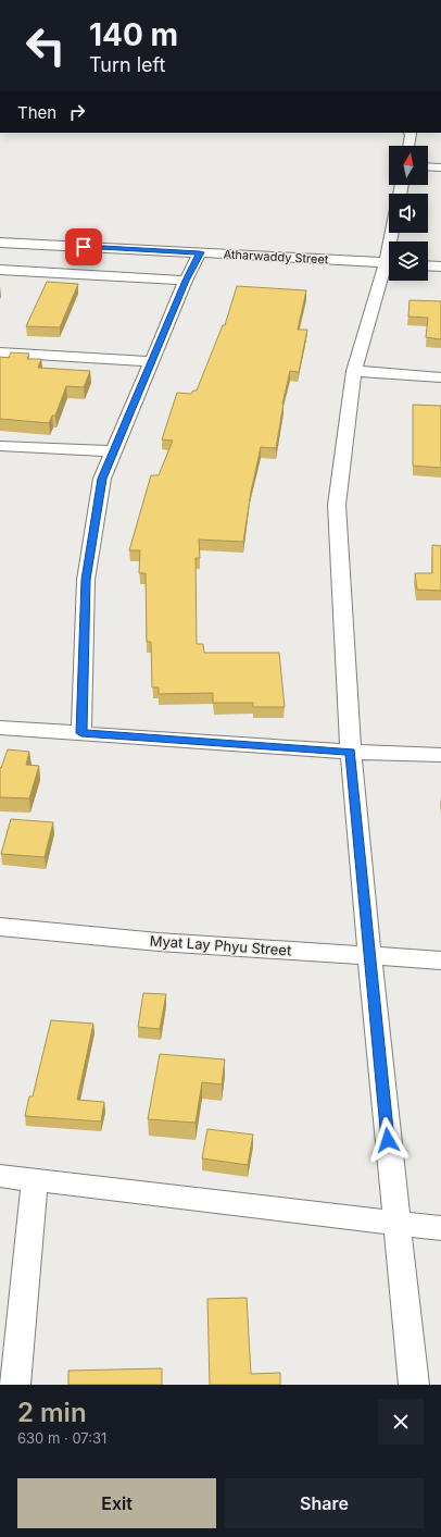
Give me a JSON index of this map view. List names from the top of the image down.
{
  "streets": {
    "street": ["Atharwaddy Street", "Myat Lay Phyu Street"]
  },
  "north": "top",
  "page": {
    "turn": ["140 m", "Turn left"],
    "then": "Then",
    "heading": ["2 min", "630 m · 07:31"],
    "buttons": ["Exit", "Share"]
  }
}
